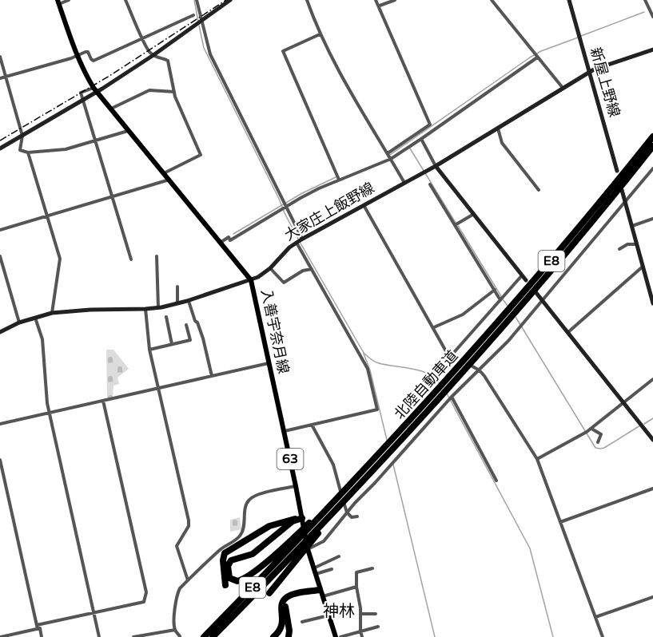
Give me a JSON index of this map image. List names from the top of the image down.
{
  "streets": {
    "highway": ["E8", "北陸自動車道"],
    "main road": [
      "新屋上野線",
      "大家庄上飯野線",
      "入善宇奈月線",
      "63"
    ]
  },
  "crossings": [
    ["新屋上野線", "大家庄上飯野線"],
    ["大家庄上飯野線", "入善宇奈月線"],
    ["入善宇奈月線", "北陸自動車道"]
  ],
  "districts": ["神林"]
}
